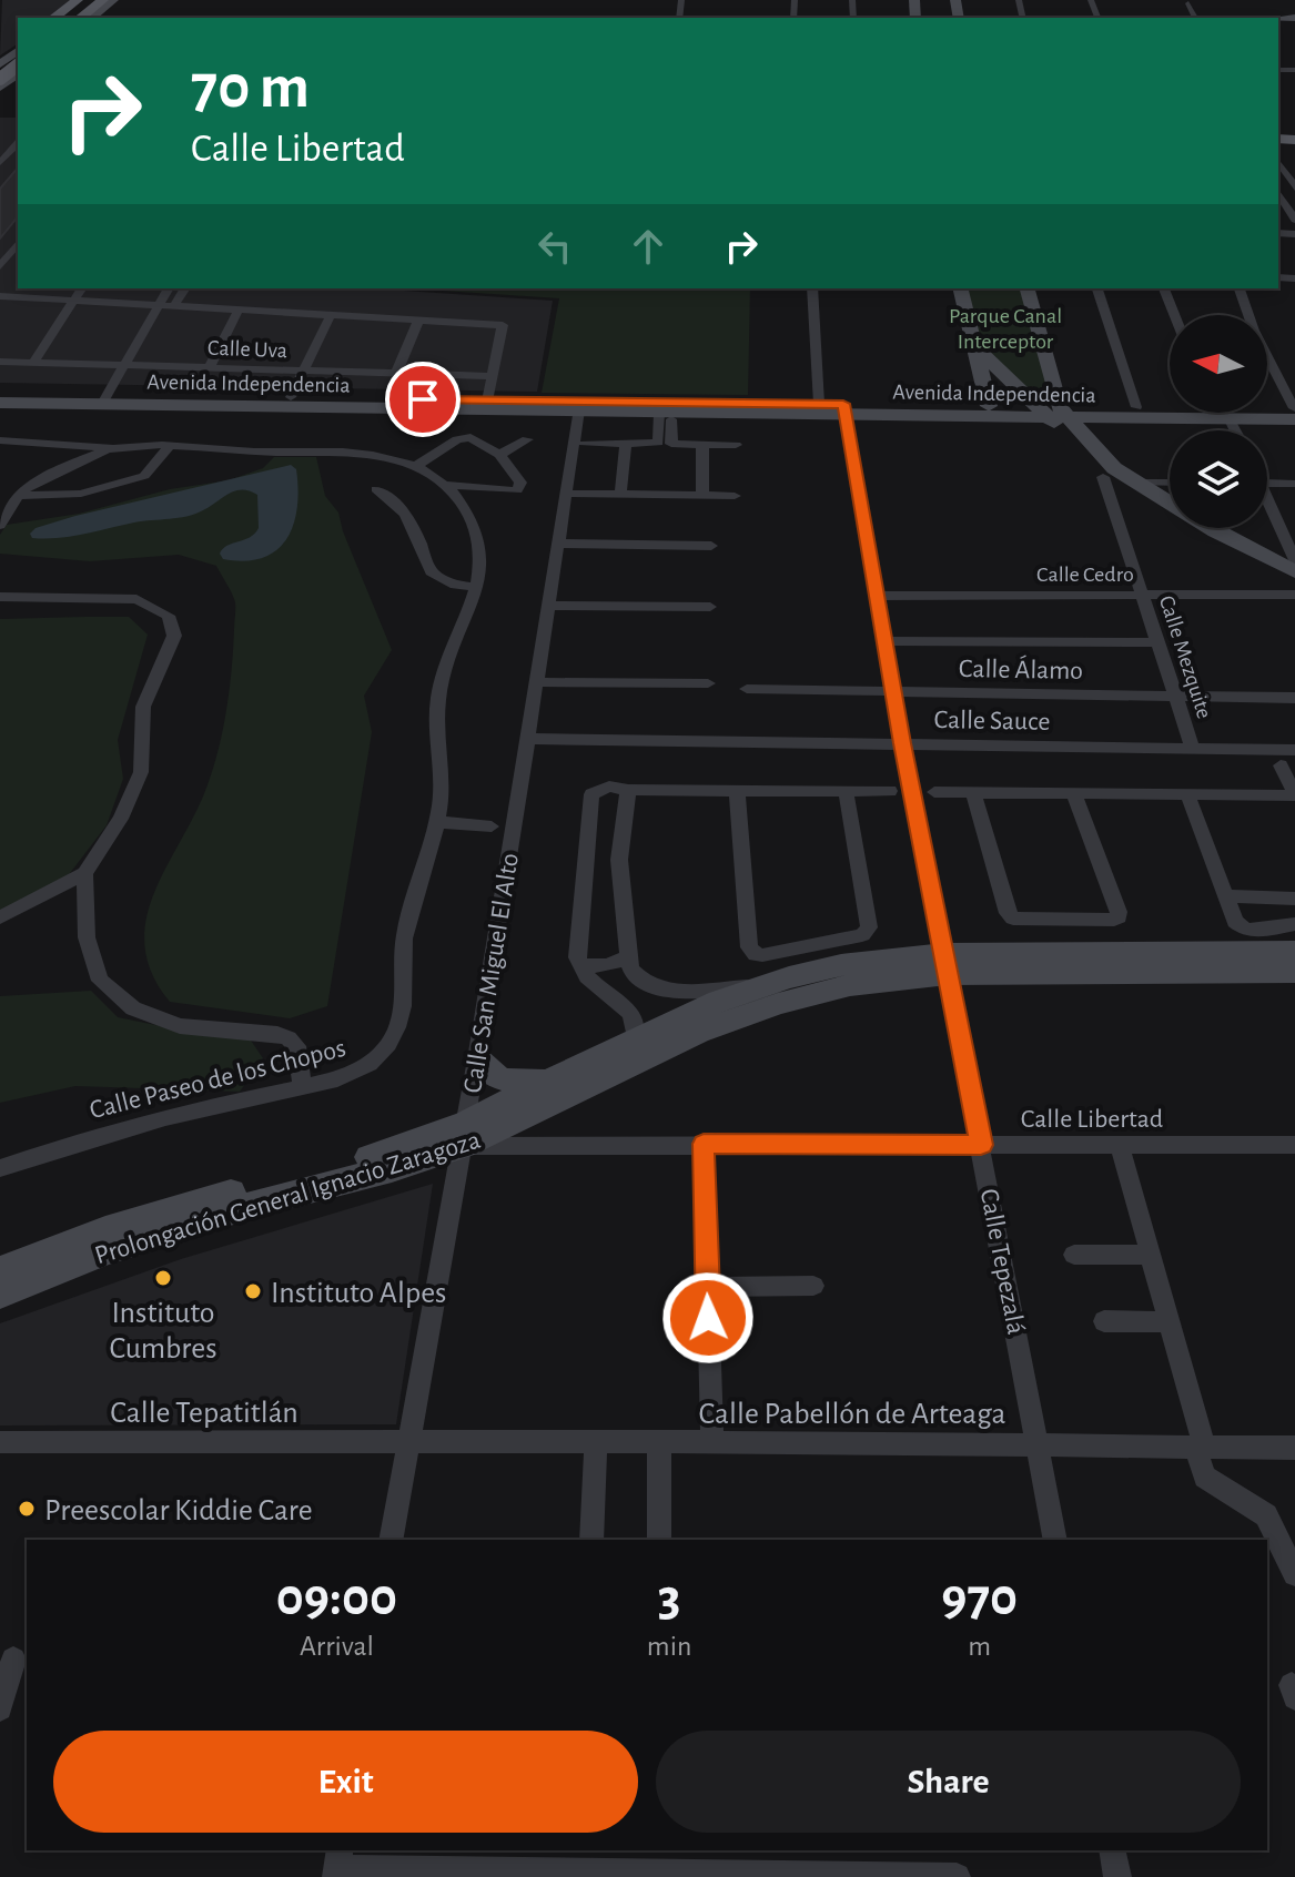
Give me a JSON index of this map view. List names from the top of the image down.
{
  "streets": {
    "main road": ["Avenida Independencia", "Prolongación General Ignacio Zaragoza"],
    "street": [
      "Calle Uva",
      "Calle Cedro",
      "Calle Mezquite",
      "Calle Álamo",
      "Calle Sauce",
      "Calle San Miguel El Alto",
      "Calle Paseo de los Chopos",
      "Calle Libertad",
      "Calle Tepezalá",
      "Calle Tepatitlán",
      "Calle Pabellón de Arteaga"
    ]
  },
  "crossings": [
    ["Avenida Independencia", "Calle San Miguel El Alto"],
    ["Avenida Independencia", "Calle Tepezalá"],
    ["Calle Cedro", "Calle Mezquite"],
    ["Calle Cedro", "Calle Tepezalá"],
    ["Calle Mezquite", "Calle Álamo"],
    ["Calle Mezquite", "Calle Sauce"],
    ["Calle Álamo", "Calle Tepezalá"],
    ["Calle Sauce", "Calle San Miguel El Alto"],
    ["Calle Sauce", "Calle Tepezalá"],
    ["Calle San Miguel El Alto", "Calle Libertad"],
    ["Calle San Miguel El Alto", "Prolongación General Ignacio Zaragoza"],
    ["Calle San Miguel El Alto", "Calle Tepatitlán"],
    ["Calle San Miguel El Alto", "Calle Pabellón de Arteaga"],
    ["Calle Libertad", "Prolongación General Ignacio Zaragoza"],
    ["Calle Libertad", "Calle Tepezalá"],
    ["Prolongación General Ignacio Zaragoza", "Calle Tepezalá"],
    ["Calle Tepezalá", "Calle Pabellón de Arteaga"],
    ["Calle Tepatitlán", "Calle Pabellón de Arteaga"]
  ],
  "parks": ["Parque Canal Interceptor"],
  "places": ["Instituto Cumbres", "Instituto Alpes", "Preescolar Kiddie Care"],
  "north": "left",
  "page": {
    "turn": ["70 m", "Calle Libertad"],
    "eta": [
      "09:00",
      "Arrival",
      "3",
      "min",
      "970",
      "m"
    ],
    "buttons": ["Exit", "Share"]
  }
}
